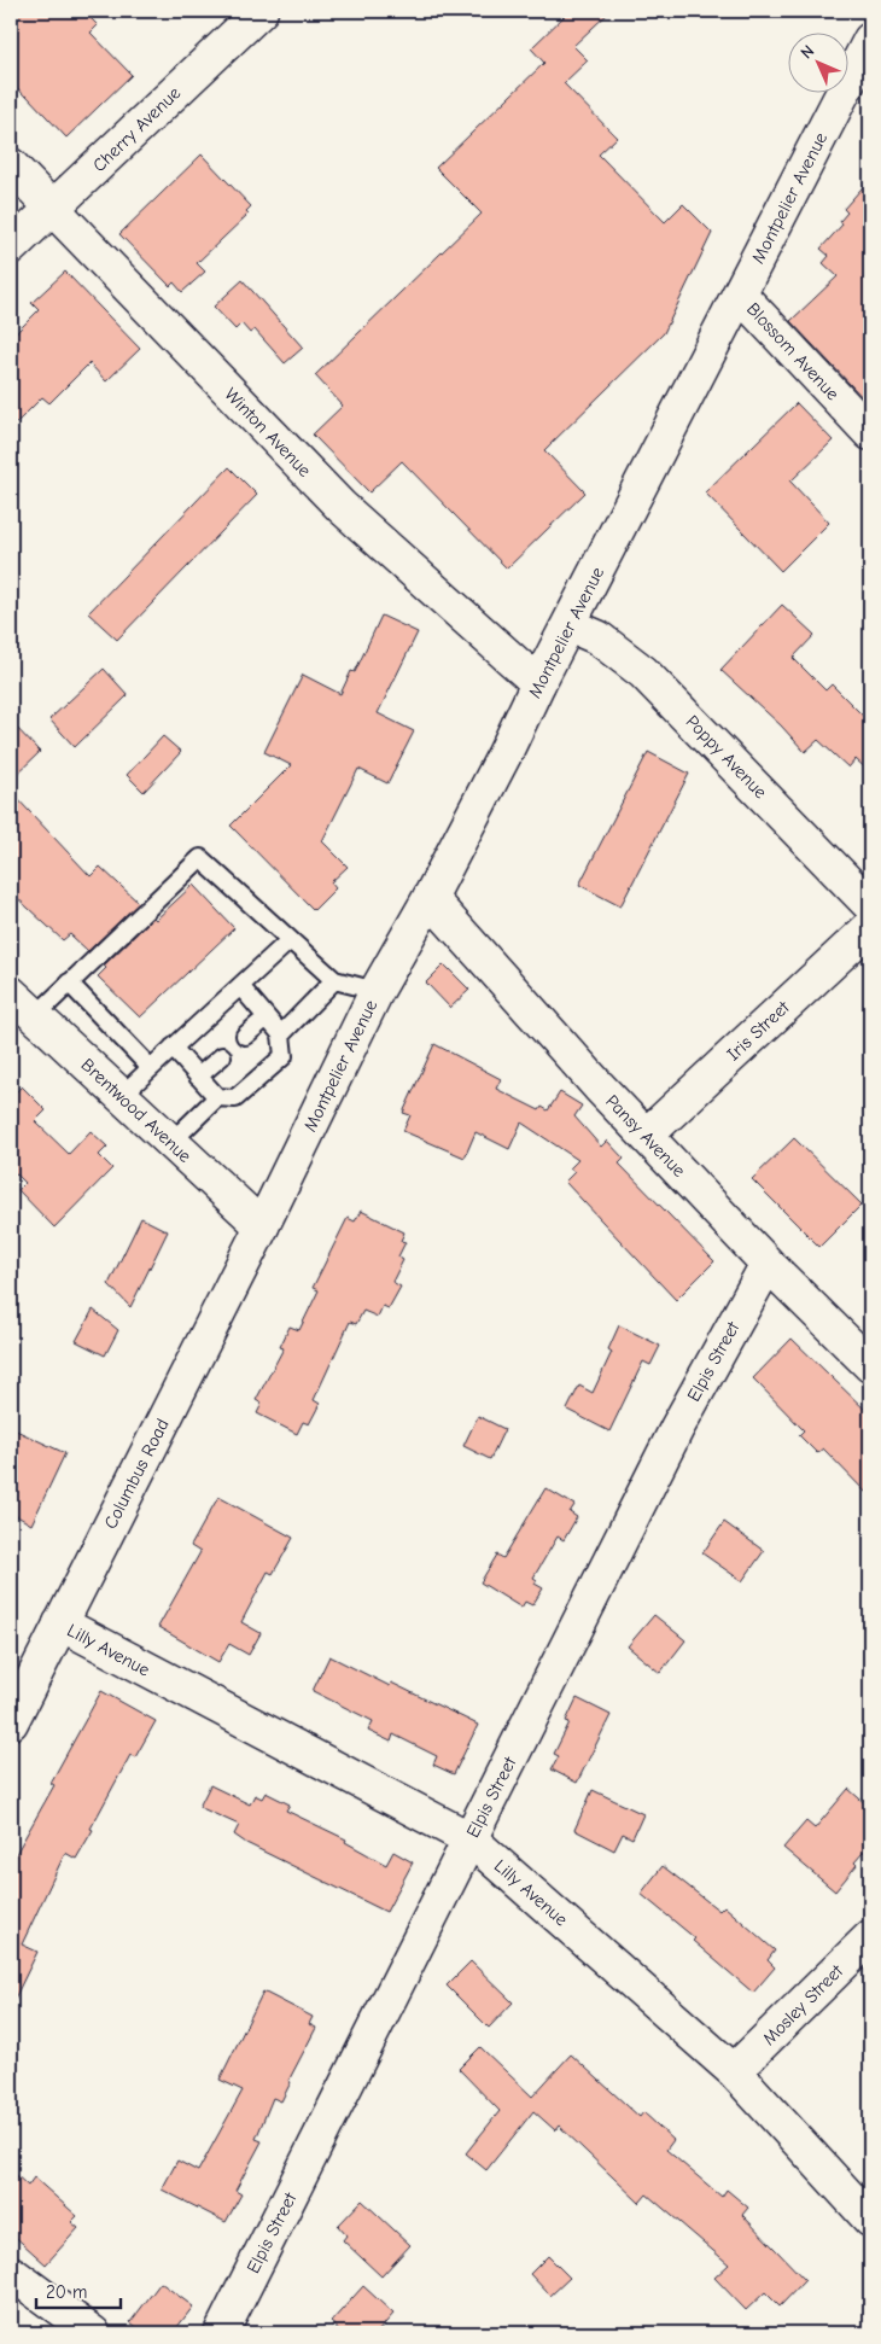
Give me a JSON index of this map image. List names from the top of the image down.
{
  "streets": {
    "street": [
      "Cherry Avenue",
      "Montpelier Avenue",
      "Blossom Avenue",
      "Winton Avenue",
      "Poppy Avenue",
      "Iris Street",
      "Brentwood Avenue",
      "Pansy Avenue",
      "Elpis Street",
      "Columbus Road",
      "Lilly Avenue",
      "Mosley Street"
    ]
  },
  "crossings": [
    ["Cherry Avenue", "Winton Avenue"],
    ["Montpelier Avenue", "Blossom Avenue"],
    ["Montpelier Avenue", "Winton Avenue"],
    ["Montpelier Avenue", "Poppy Avenue"],
    ["Montpelier Avenue", "Brentwood Avenue"],
    ["Montpelier Avenue", "Pansy Avenue"],
    ["Montpelier Avenue", "Columbus Road"],
    ["Iris Street", "Pansy Avenue"],
    ["Brentwood Avenue", "Columbus Road"],
    ["Pansy Avenue", "Elpis Street"],
    ["Elpis Street", "Lilly Avenue"],
    ["Columbus Road", "Lilly Avenue"],
    ["Lilly Avenue", "Mosley Street"]
  ],
  "scale_bar": "20 m",
  "north": "top left"
}
